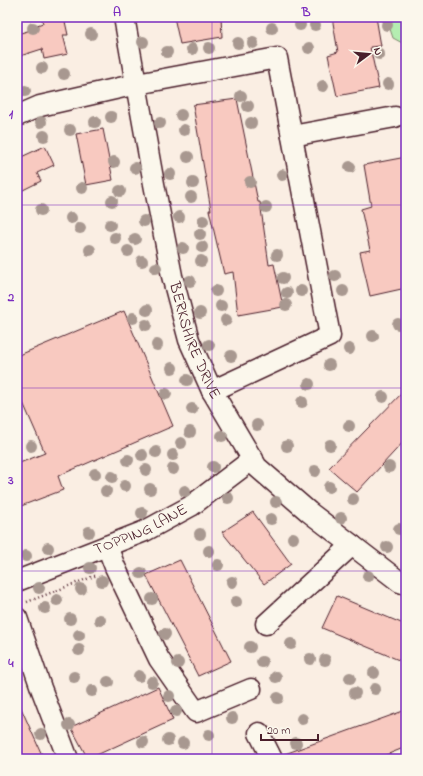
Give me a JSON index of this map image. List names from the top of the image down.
{
  "streets": {
    "street": ["BERKSHIRE DRIVE", "TOPPING LANE"]
  },
  "crossings": [
    ["BERKSHIRE DRIVE", "TOPPING LANE"]
  ],
  "scale_bar": "20 m",
  "north": "right",
  "grid": {
    "columns": ["A", "B"],
    "rows": [
      "1",
      "2",
      "3",
      "4"
    ]
  }
}
